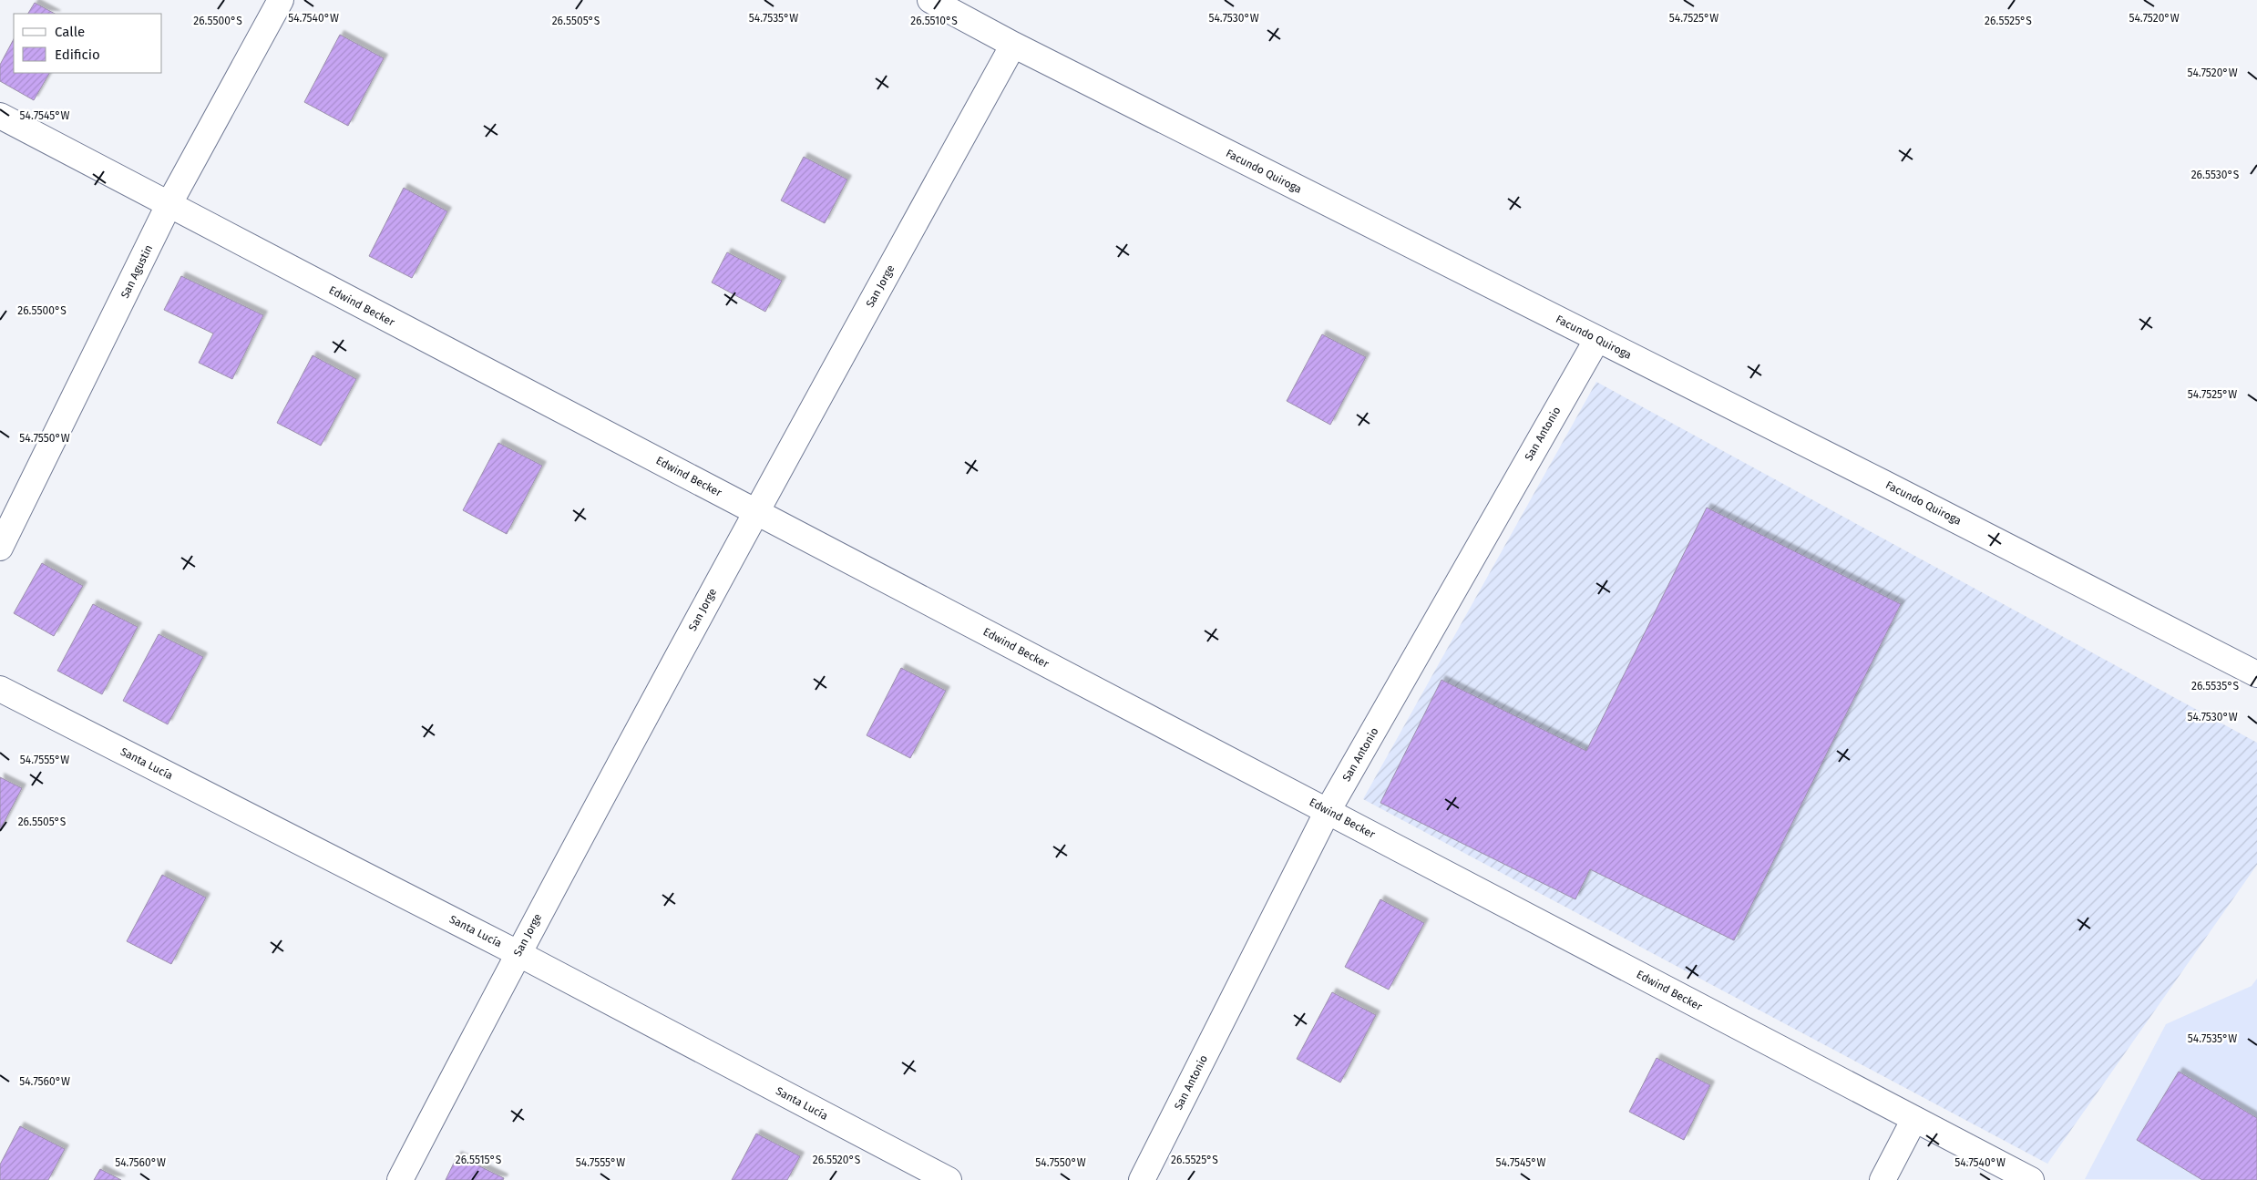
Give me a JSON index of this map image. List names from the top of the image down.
{
  "streets": {
    "street": [
      "Facundo Quiroga",
      "San Agustin",
      "San Jorge",
      "Edwind Becker",
      "San Antonio",
      "Santa Lucía"
    ]
  },
  "crossings": [
    ["Facundo Quiroga", "San Jorge"],
    ["Facundo Quiroga", "San Antonio"],
    ["San Agustin", "Edwind Becker"],
    ["San Jorge", "Edwind Becker"],
    ["San Jorge", "Santa Lucía"],
    ["Edwind Becker", "San Antonio"]
  ],
  "legend": ["Calle", "Edificio"],
  "coordinates": [
    "54.7535°W",
    "54.7530°W",
    "54.7525°W",
    "54.7540°W",
    "54.7520°W",
    "26.5500°S",
    "26.5505°S",
    "26.5510°S",
    "26.5525°S",
    "54.7545°W",
    "26.5530°S",
    "54.7550°W",
    "26.5535°S",
    "54.7555°W",
    "54.7560°W",
    "26.5515°S",
    "26.5520°S"
  ]
}
